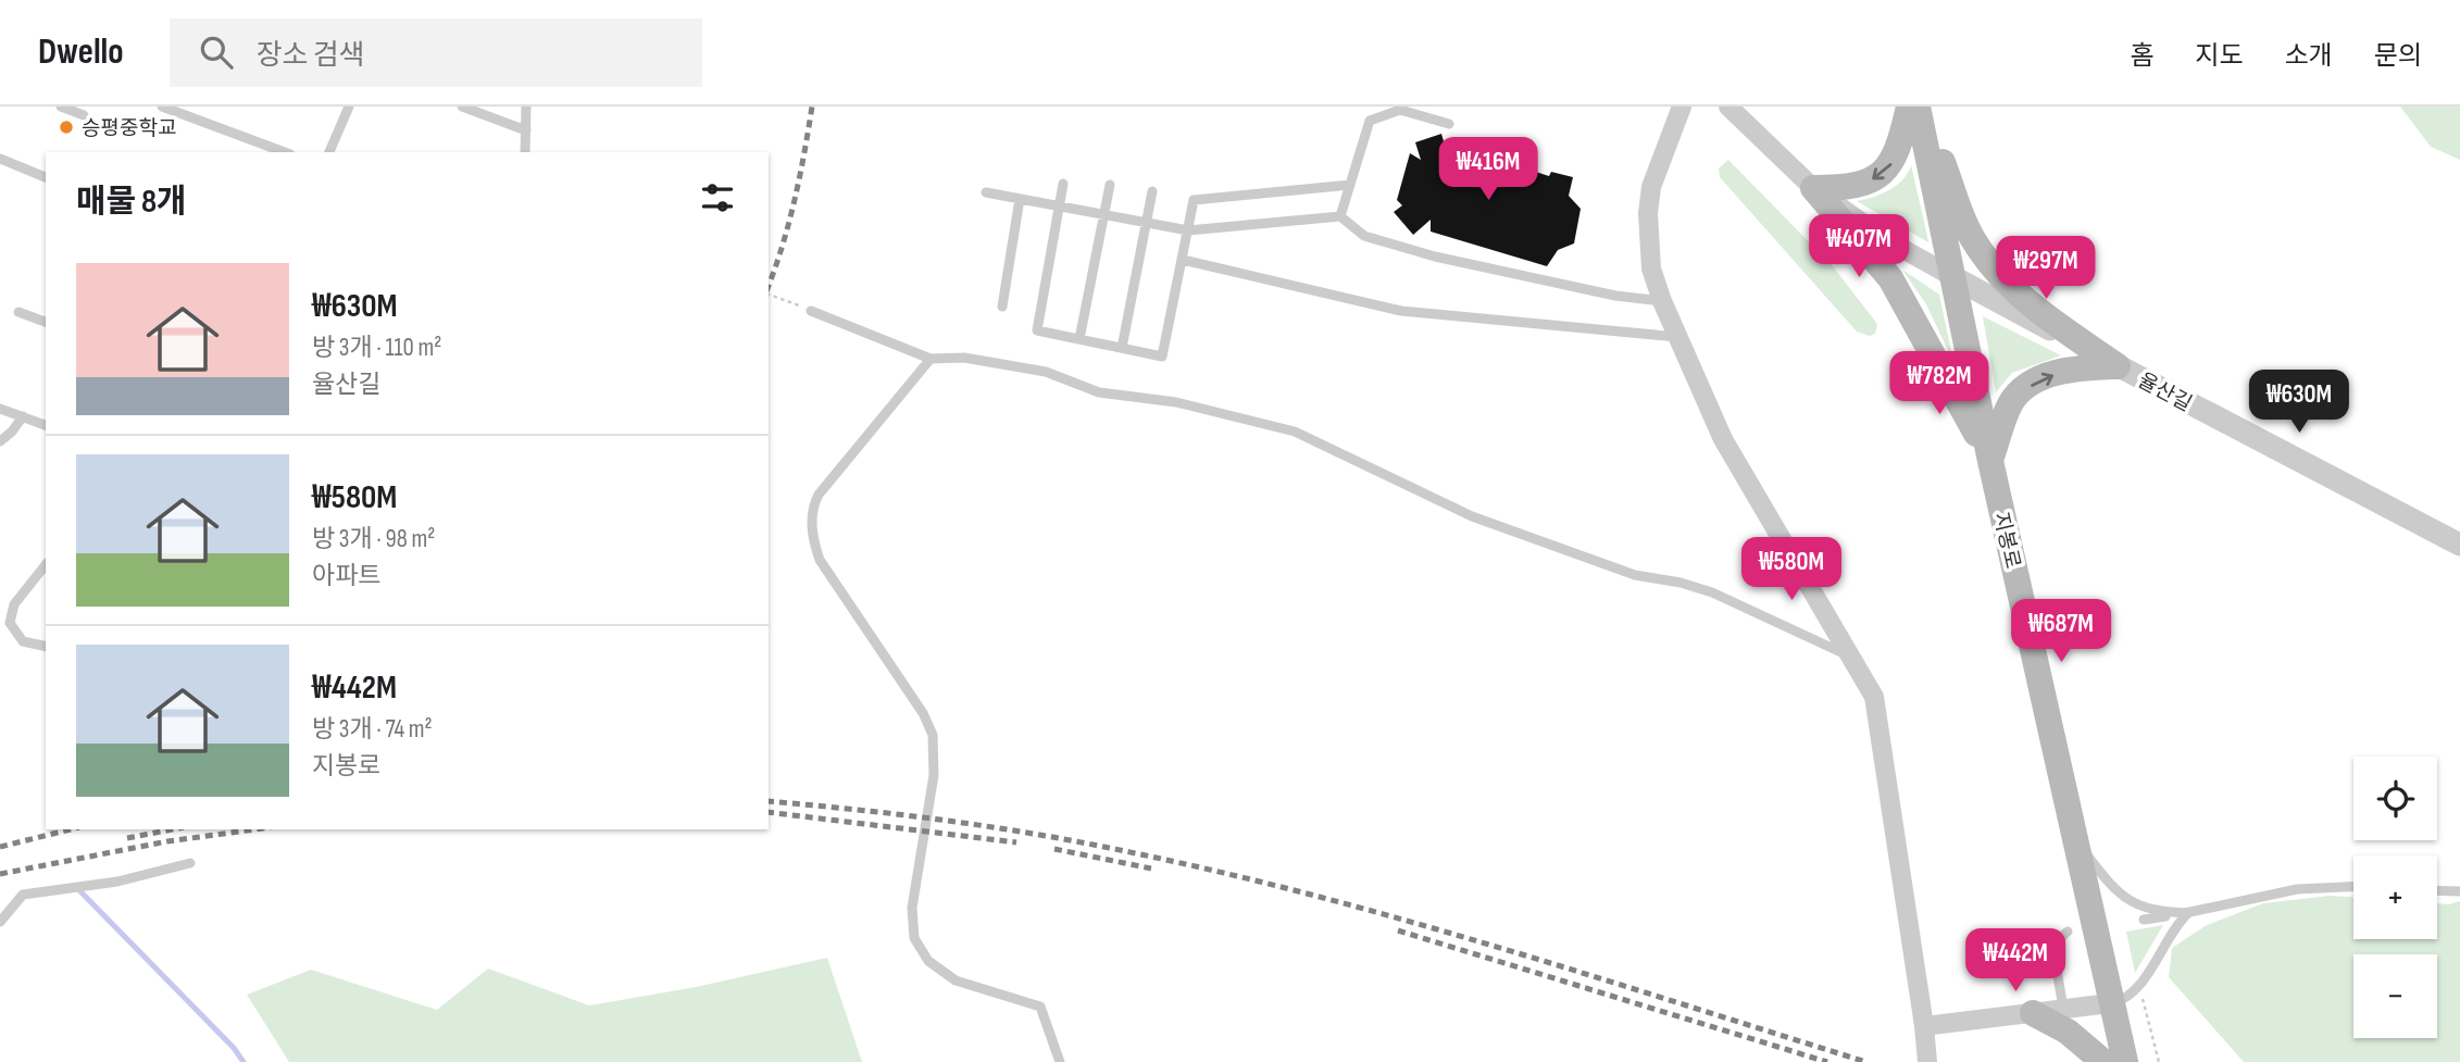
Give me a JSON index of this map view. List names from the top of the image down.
{
  "streets": {
    "main road": ["지봉로"],
    "street": ["율산길"]
  },
  "crossings": [
    ["율산길", "지봉로"]
  ],
  "places": ["승평중학교"],
  "page": {
    "header": "Dwello",
    "search": "장소 검색",
    "nav": [
      "홈",
      "지도",
      "소개",
      "문의"
    ],
    "price": [
      "₩416M",
      "₩407M",
      "₩297M",
      "₩782M",
      "₩630M",
      "₩580M",
      "₩687M",
      "₩442M"
    ],
    "heading": "매물 8개",
    "list": [
      {
        "name": "₩630M",
        "note": "방 3개 · 110 m² · 율산길"
      },
      {
        "name": "₩580M",
        "note": "방 3개 · 98 m² · 아파트"
      },
      {
        "name": "₩442M",
        "note": "방 3개 · 74 m² · 지봉로"
      }
    ],
    "map_buttons": ["+", "−"]
  }
}
